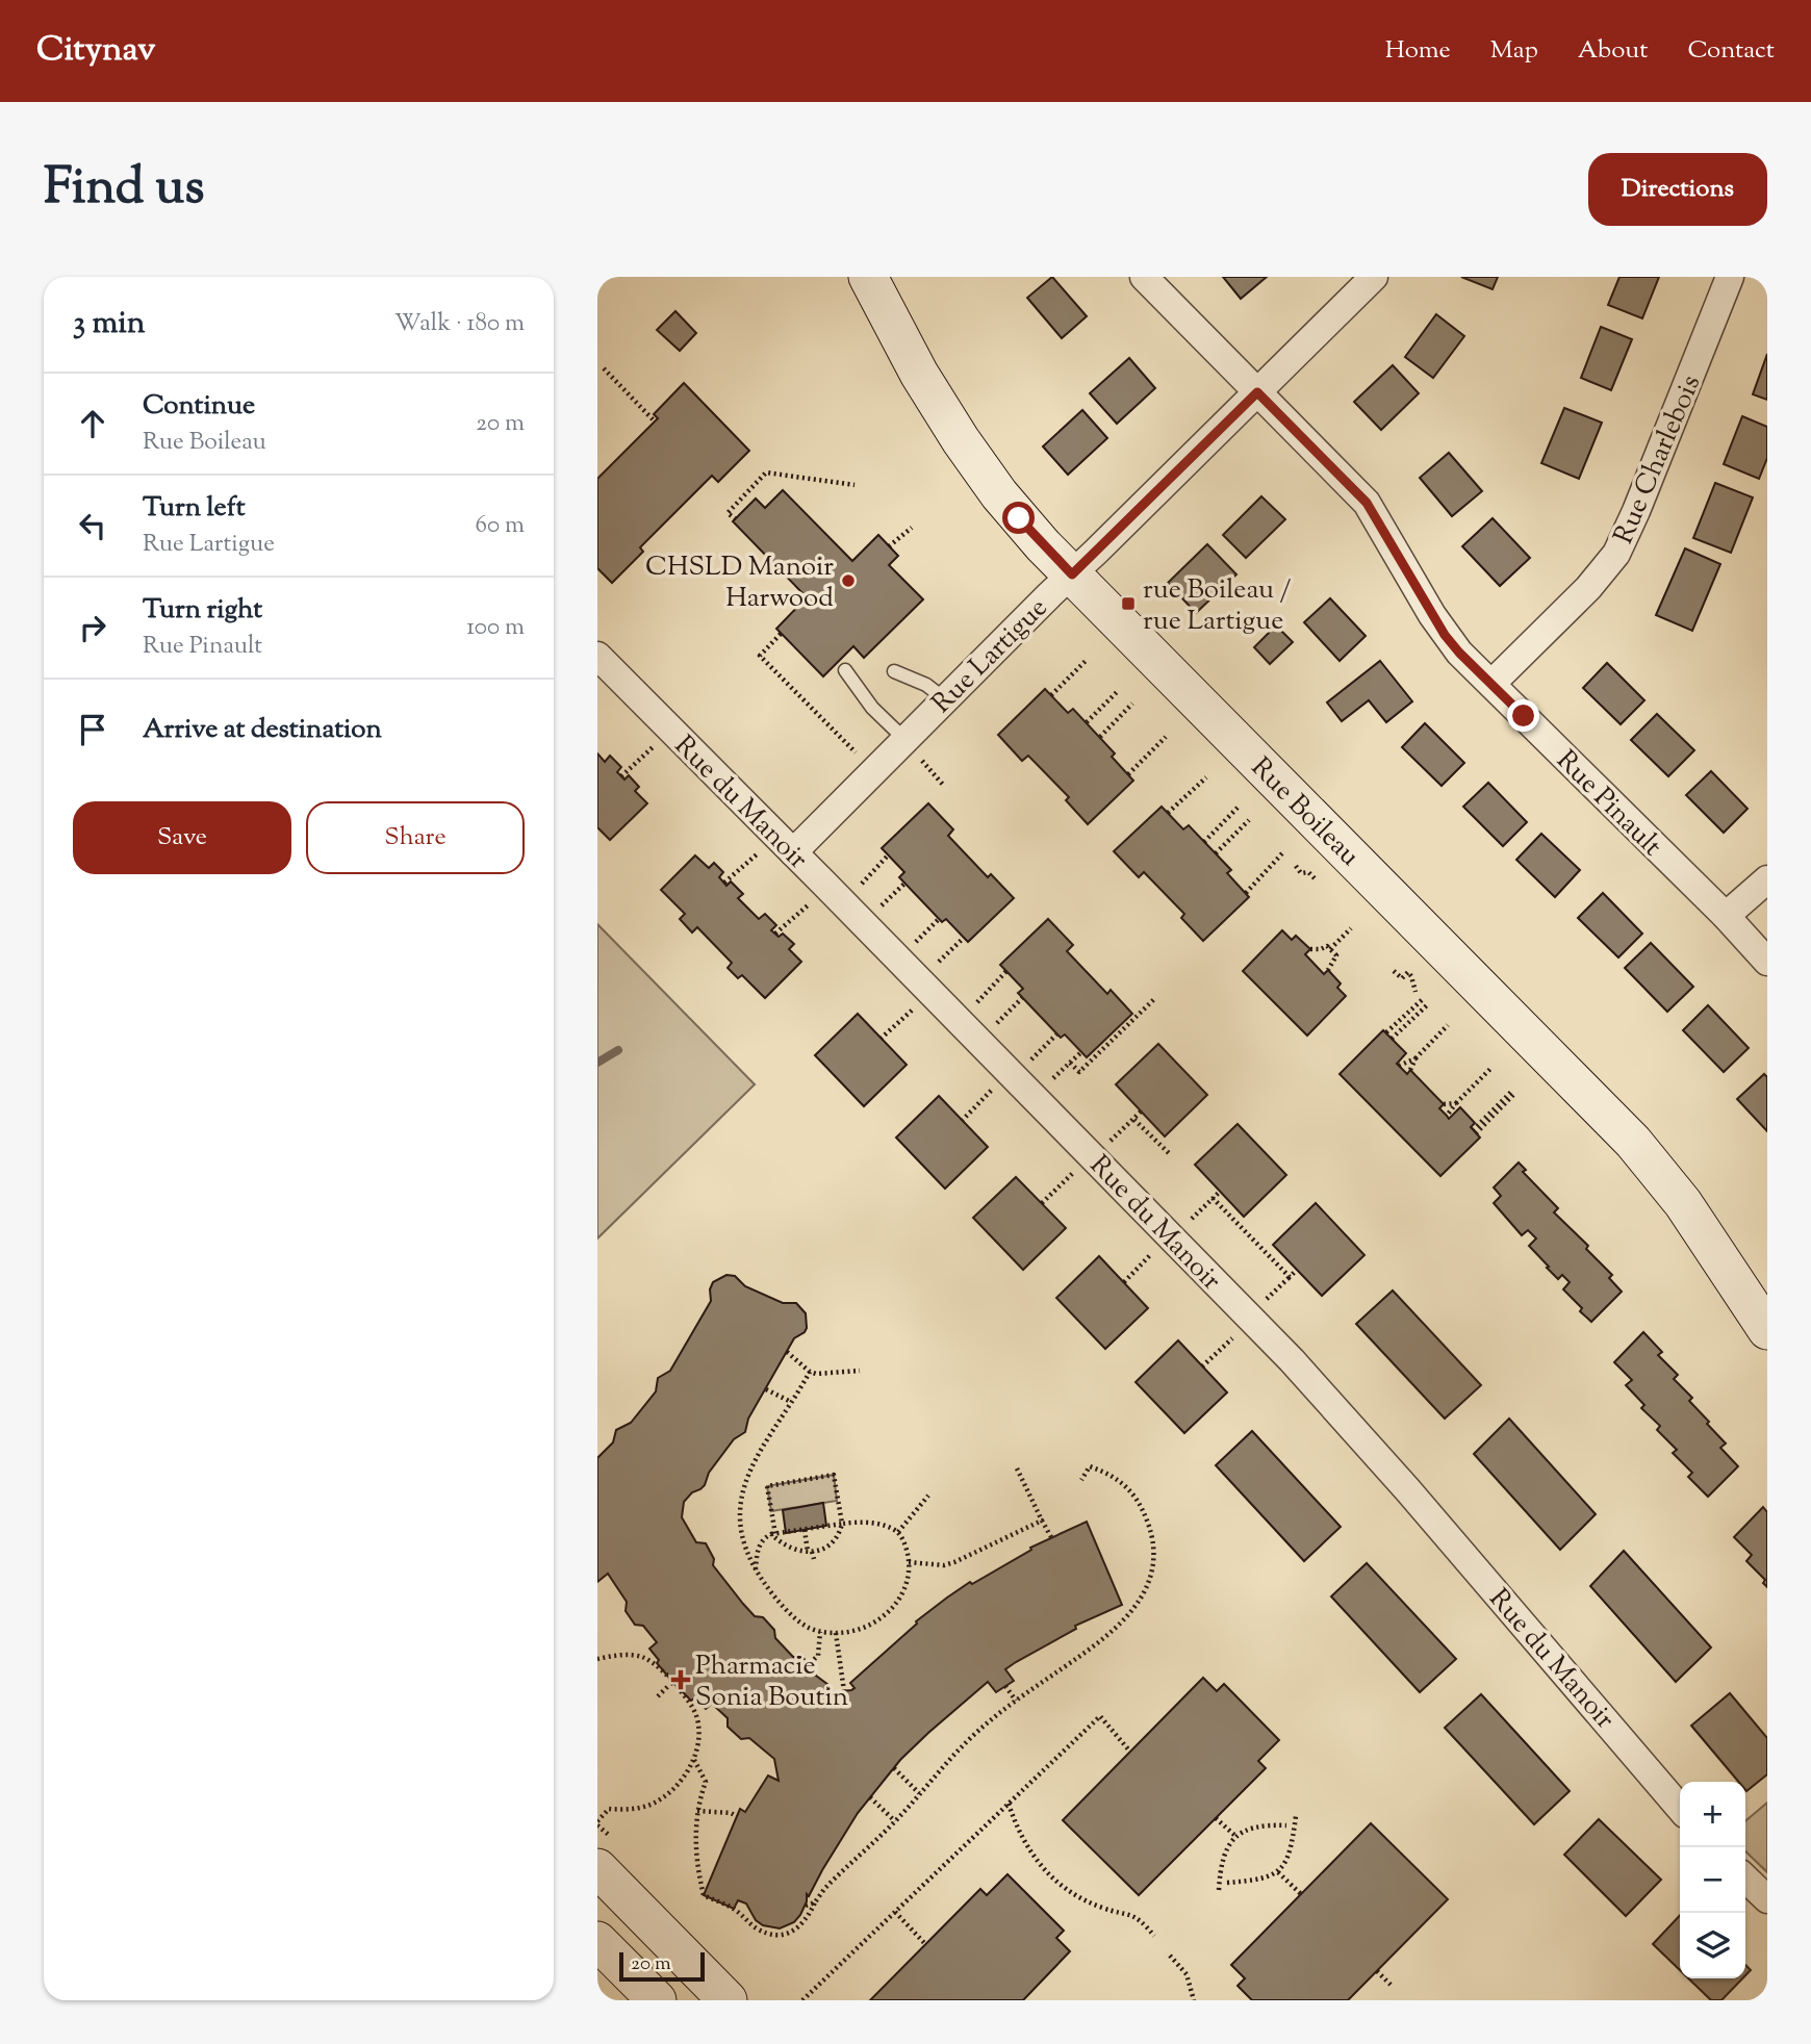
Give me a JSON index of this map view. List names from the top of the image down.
{
  "streets": {
    "street": [
      "Rue Charlebois",
      "Rue Lartigue",
      "Rue du Manoir",
      "Rue Pinault",
      "Rue Boileau"
    ]
  },
  "crossings": [
    ["Rue Charlebois", "Rue Pinault"],
    ["Rue Lartigue", "Rue du Manoir"],
    ["Rue Lartigue", "Rue Pinault"],
    ["Rue Lartigue", "Rue Boileau"]
  ],
  "places": {
    "other": ["CHSLD Manoir Harwood"],
    "transit": ["rue Boileau / rue Lartigue"],
    "health": ["Pharmacie Sonia Boutin"]
  },
  "scale_bar": "20 m",
  "page": {
    "header": "Citynav",
    "nav": [
      "Home",
      "Map",
      "About",
      "Contact"
    ],
    "title": "Find us",
    "buttons": [
      "Directions",
      ["Save", "Share"]
    ],
    "heading": ["3 min", "Walk · 180 m"],
    "list": [
      ["Continue", "Rue Boileau", "20 m"],
      ["Turn left", "Rue Lartigue", "60 m"],
      ["Turn right", "Rue Pinault", "100 m"],
      "Arrive at destination"
    ],
    "map_buttons": ["+", "−"],
    "scale": "20 m"
  }
}
